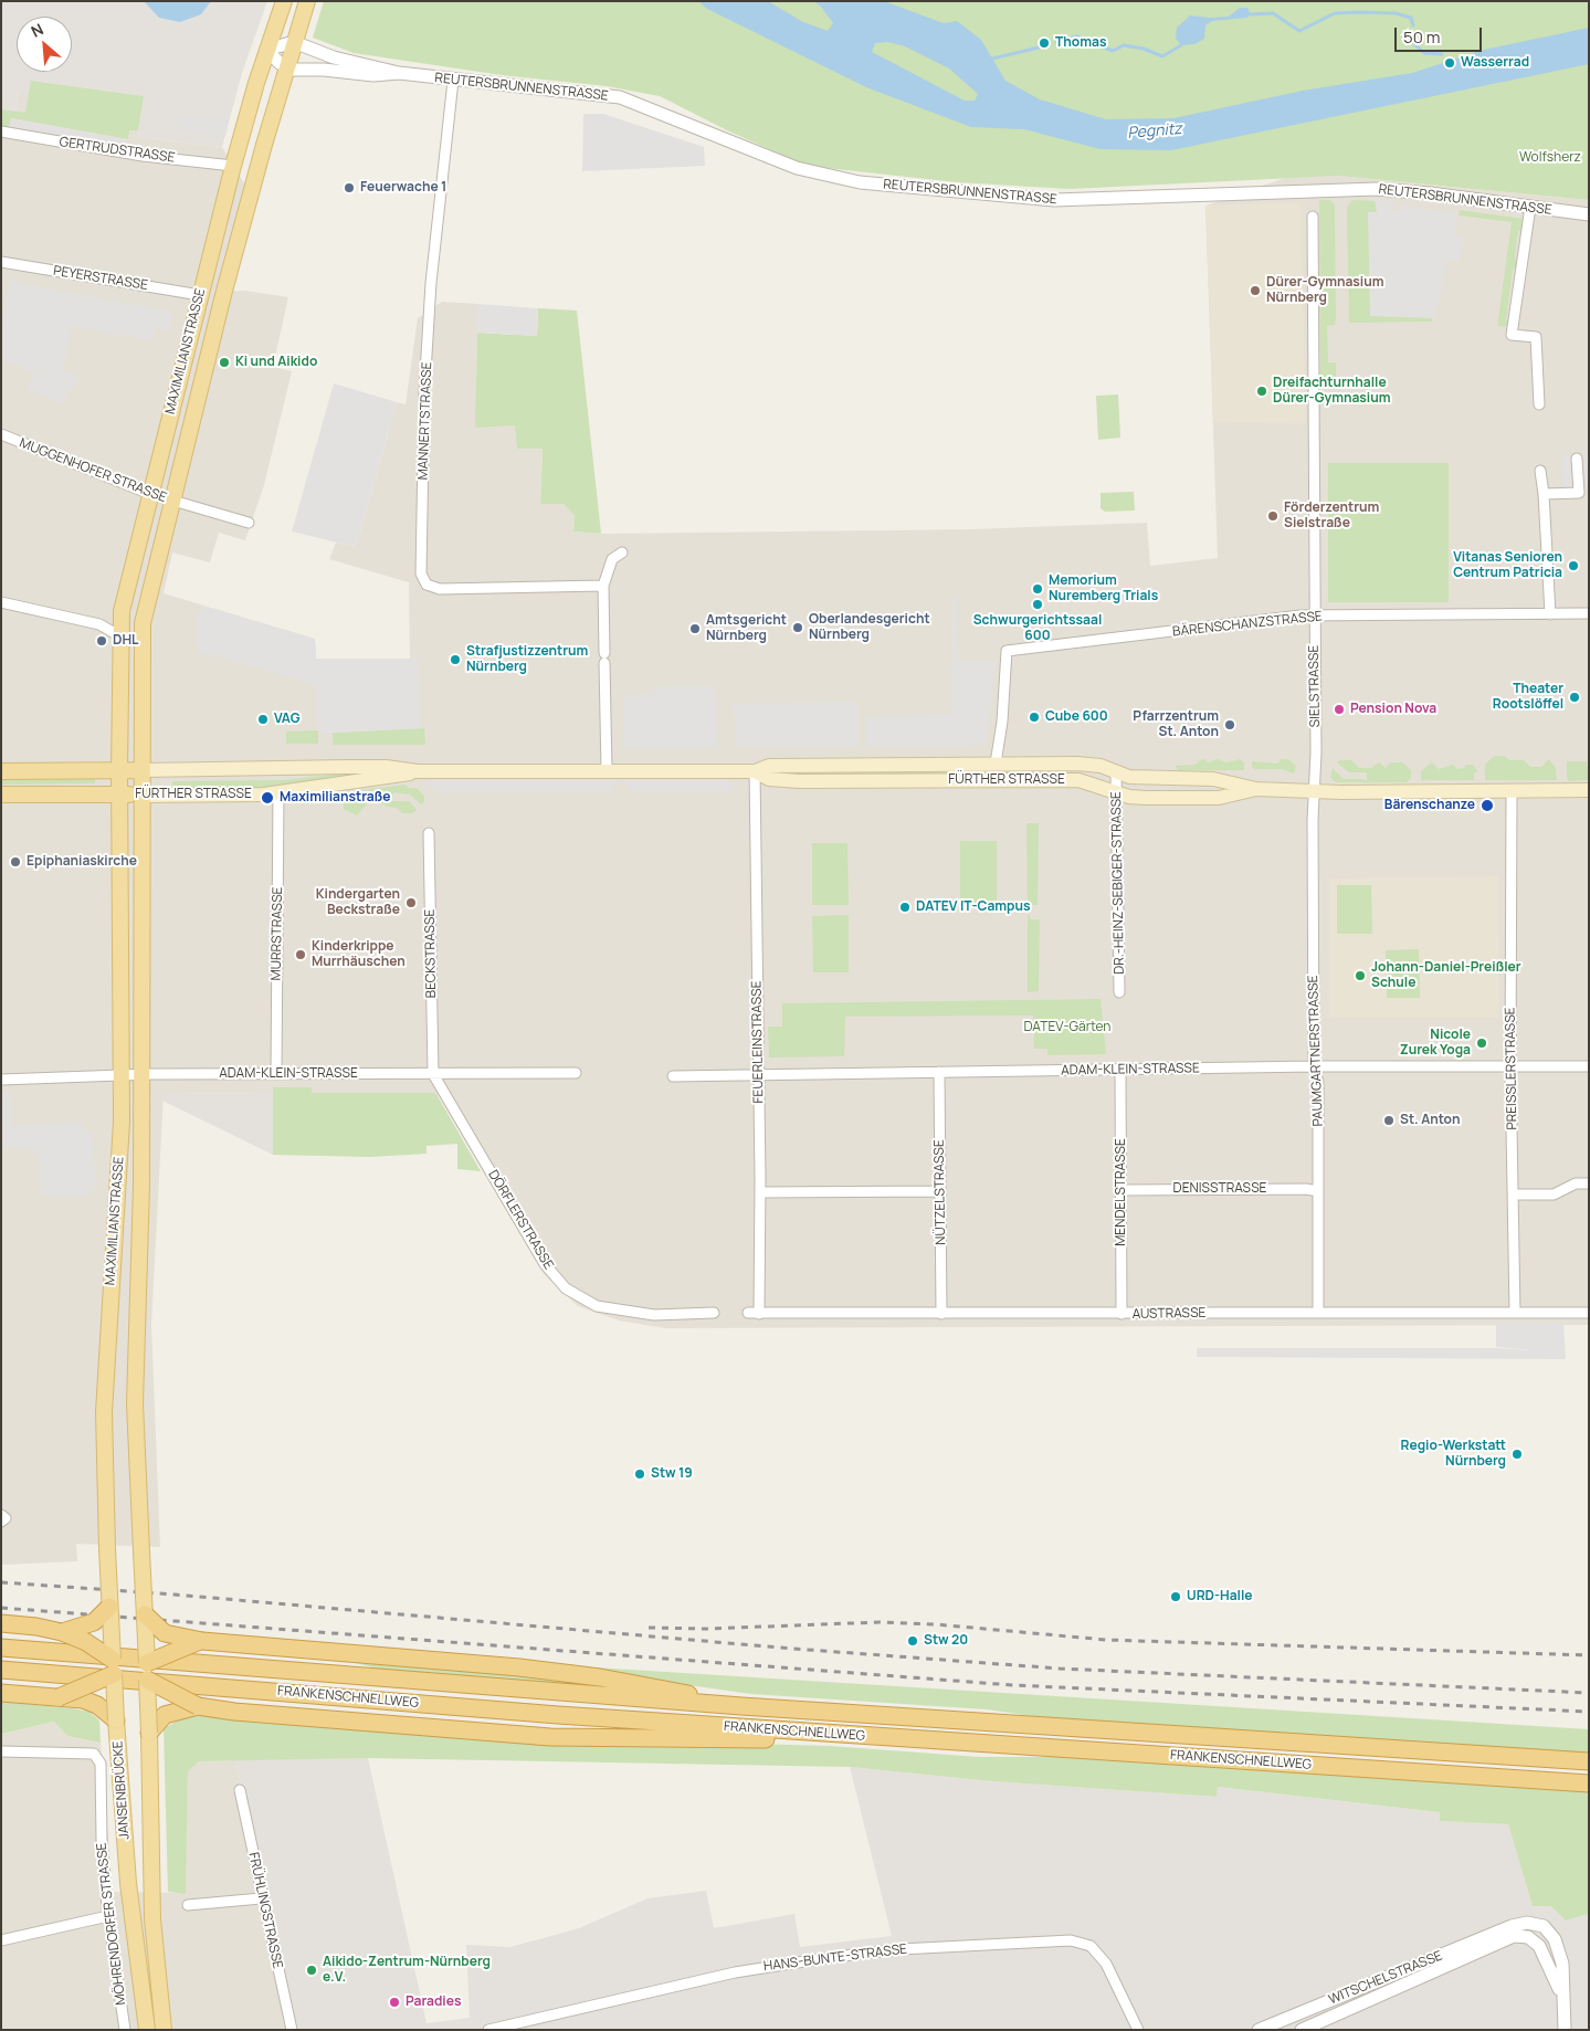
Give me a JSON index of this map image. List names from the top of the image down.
{
  "streets": {
    "highway": ["FRANKENSCHNELLWEG"],
    "main road": ["MAXIMILIANSTRASSE", "FÜRTHER STRASSE", "JANSENBRÜCKE"],
    "street": [
      "REUTERSBRUNNENSTRASSE",
      "GERTRUDSTRASSE",
      "PEYERSTRASSE",
      "MANNERTSTRASSE",
      "MUGGENHOFER STRASSE",
      "BÄRENSCHANZSTRASSE",
      "SIELSTRASSE",
      "DR.-HEINZ-SEBIGER-STRASSE",
      "MURRSTRASSE",
      "BECKSTRASSE",
      "FEUERLEINSTRASSE",
      "PAUMGARTNERSTRASSE",
      "PREISSLERSTRASSE",
      "ADAM-KLEIN-STRASSE",
      "DENISSTRASSE",
      "NÜTZELSTRASSE",
      "MENDELSTRASSE",
      "DÖRFLERSTRASSE",
      "AUSTRASSE",
      "FRÜHLINGSTRASSE",
      "MÖHRENDORFER STRASSE",
      "HANS-BUNTE-STRASSE",
      "WITSCHELSTRASSE"
    ]
  },
  "crossings": [
    ["REUTERSBRUNNENSTRASSE", "MAXIMILIANSTRASSE"],
    ["REUTERSBRUNNENSTRASSE", "MANNERTSTRASSE"],
    ["GERTRUDSTRASSE", "MAXIMILIANSTRASSE"],
    ["PEYERSTRASSE", "MAXIMILIANSTRASSE"],
    ["MAXIMILIANSTRASSE", "MUGGENHOFER STRASSE"],
    ["MAXIMILIANSTRASSE", "FÜRTHER STRASSE"],
    ["MAXIMILIANSTRASSE", "ADAM-KLEIN-STRASSE"],
    ["MAXIMILIANSTRASSE", "JANSENBRÜCKE"],
    ["BÄRENSCHANZSTRASSE", "SIELSTRASSE"],
    ["BÄRENSCHANZSTRASSE", "FÜRTHER STRASSE"],
    ["SIELSTRASSE", "FÜRTHER STRASSE"],
    ["SIELSTRASSE", "PAUMGARTNERSTRASSE"],
    ["FÜRTHER STRASSE", "DR.-HEINZ-SEBIGER-STRASSE"],
    ["FÜRTHER STRASSE", "MURRSTRASSE"],
    ["FÜRTHER STRASSE", "FEUERLEINSTRASSE"],
    ["FÜRTHER STRASSE", "PAUMGARTNERSTRASSE"],
    ["FÜRTHER STRASSE", "PREISSLERSTRASSE"],
    ["MURRSTRASSE", "ADAM-KLEIN-STRASSE"],
    ["BECKSTRASSE", "ADAM-KLEIN-STRASSE"],
    ["BECKSTRASSE", "DÖRFLERSTRASSE"],
    ["FEUERLEINSTRASSE", "ADAM-KLEIN-STRASSE"],
    ["FEUERLEINSTRASSE", "AUSTRASSE"],
    ["PAUMGARTNERSTRASSE", "ADAM-KLEIN-STRASSE"],
    ["PAUMGARTNERSTRASSE", "DENISSTRASSE"],
    ["PAUMGARTNERSTRASSE", "AUSTRASSE"],
    ["PREISSLERSTRASSE", "ADAM-KLEIN-STRASSE"],
    ["PREISSLERSTRASSE", "AUSTRASSE"],
    ["ADAM-KLEIN-STRASSE", "NÜTZELSTRASSE"],
    ["ADAM-KLEIN-STRASSE", "MENDELSTRASSE"],
    ["ADAM-KLEIN-STRASSE", "DÖRFLERSTRASSE"],
    ["DENISSTRASSE", "MENDELSTRASSE"],
    ["NÜTZELSTRASSE", "AUSTRASSE"],
    ["MENDELSTRASSE", "AUSTRASSE"]
  ],
  "water": ["Pegnitz"],
  "parks": ["Wolfsherz", "DATEV-Gärten"],
  "places": [
    "Thomas",
    "Wasserrad",
    "Feuerwache 1",
    "Dürer-Gymnasium Nürnberg",
    "Ki und Aikido",
    "Dreifachturnhalle Dürer-Gymnasium",
    "Förderzentrum Sielstraße",
    "Vitanas Senioren Centrum Patricia",
    "Memorium Nuremberg Trials",
    "Schwurgerichtssaal 600",
    "Oberlandesgericht Nürnberg",
    "Amtsgericht Nürnberg",
    "DHL",
    "Strafjustizzentrum Nürnberg",
    "Theater Rootslöffel",
    "Pension Nova",
    "Cube 600",
    "VAG",
    "Pfarrzentrum St. Anton",
    "Maximilianstraße",
    "Bärenschanze",
    "Epiphaniaskirche",
    "Kindergarten Beckstraße",
    "DATEV IT-Campus",
    "Kinderkrippe Murrhäuschen",
    "Johann-Daniel-Preißler Schule",
    "Nicole Zurek Yoga",
    "St. Anton",
    "Regio-Werkstatt Nürnberg",
    "Stw 19",
    "URD-Halle",
    "Stw 20",
    "Aikido-Zentrum-Nürnberg e.V.",
    "Paradies"
  ],
  "scale_bar": "50 m",
  "north": "top left"
}
